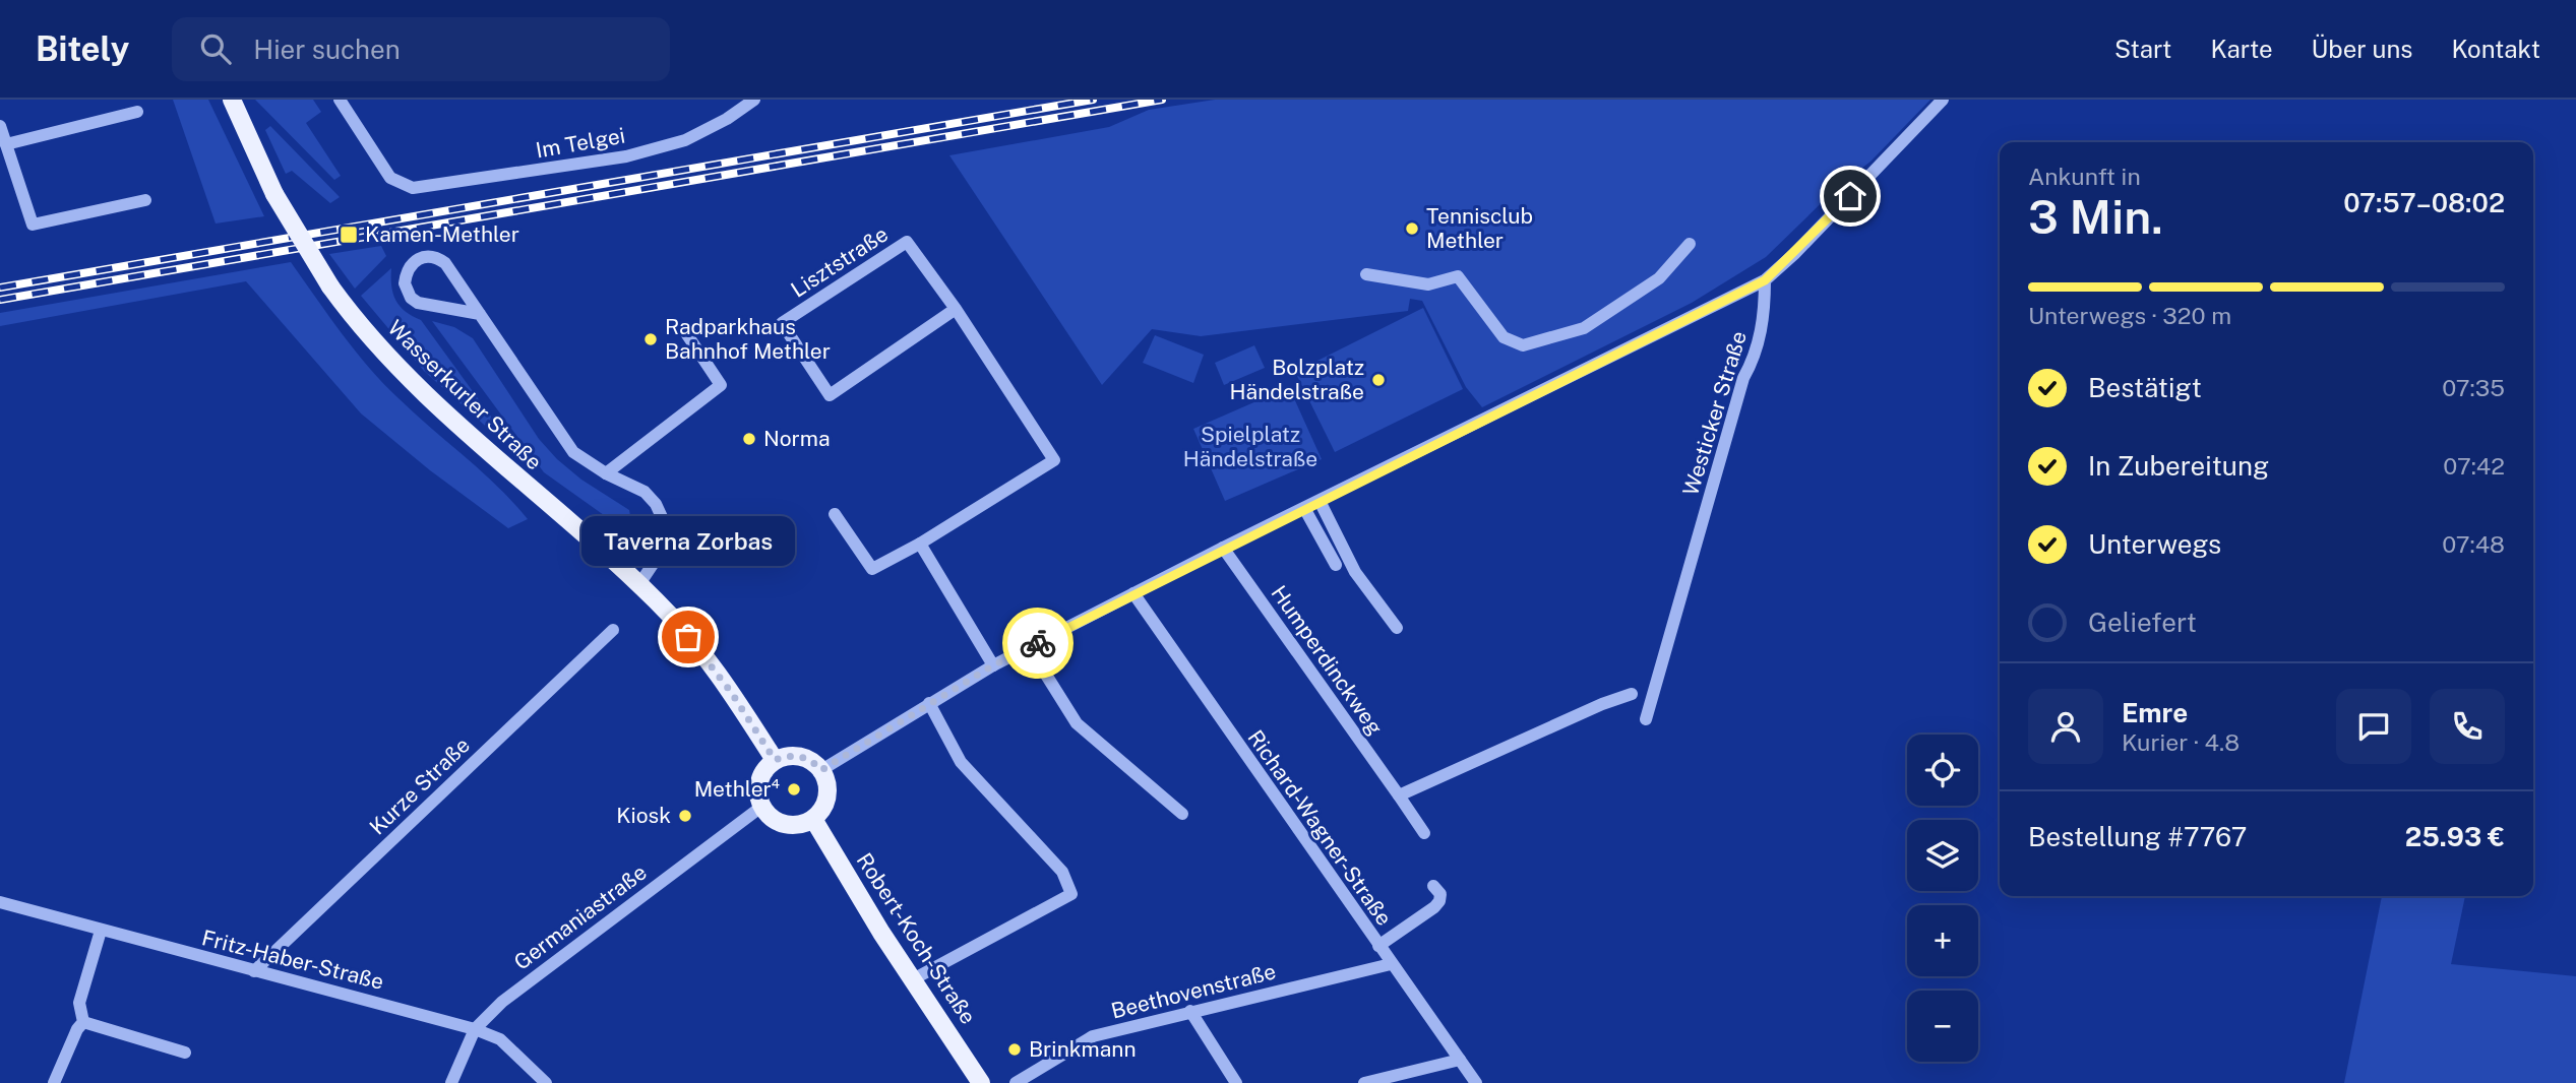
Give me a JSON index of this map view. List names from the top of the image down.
{
  "streets": {
    "main road": ["Wasserkurler Straße", "Robert-Koch-Straße"],
    "street": [
      "Im Telgei",
      "Lisztstraße",
      "Westicker Straße",
      "Humperdinckweg",
      "Kurze Straße",
      "Richard-Wagner-Straße",
      "Germaniastraße",
      "Fritz-Haber-Straße",
      "Beethovenstraße"
    ]
  },
  "crossings": [
    ["Kurze Straße", "Fritz-Haber-Straße"],
    ["Richard-Wagner-Straße", "Beethovenstraße"],
    ["Germaniastraße", "Robert-Koch-Straße"],
    ["Germaniastraße", "Fritz-Haber-Straße"]
  ],
  "parks": ["Spielplatz Händelstraße"],
  "places": {
    "other": [
      "Tennisclub Methler",
      "Radparkhaus Bahnhof Methler",
      "Bolzplatz Händelstraße",
      "Norma",
      "Taverna Zorbas",
      "Methler⁴",
      "Kiosk",
      "Brinkmann"
    ],
    "transit": ["Kamen-Methler"]
  },
  "page": {
    "header": "Bitely",
    "search": "Hier suchen",
    "nav": [
      "Start",
      "Karte",
      "Über uns",
      "Kontakt"
    ],
    "heading": ["3 Min.", "Ankunft in", "07:57–08:02"],
    "panel": [
      "Emre",
      "Kurier · 4.8",
      "Bestellung #7767",
      "25.93 €"
    ],
    "bar": "Unterwegs · 320 m",
    "list": [
      ["Bestätigt", "07:35"],
      ["In Zubereitung", "07:42"],
      ["Unterwegs", "07:48"],
      "Geliefert"
    ],
    "bubble": "Taverna Zorbas",
    "map_buttons": ["+", "−"]
  }
}
